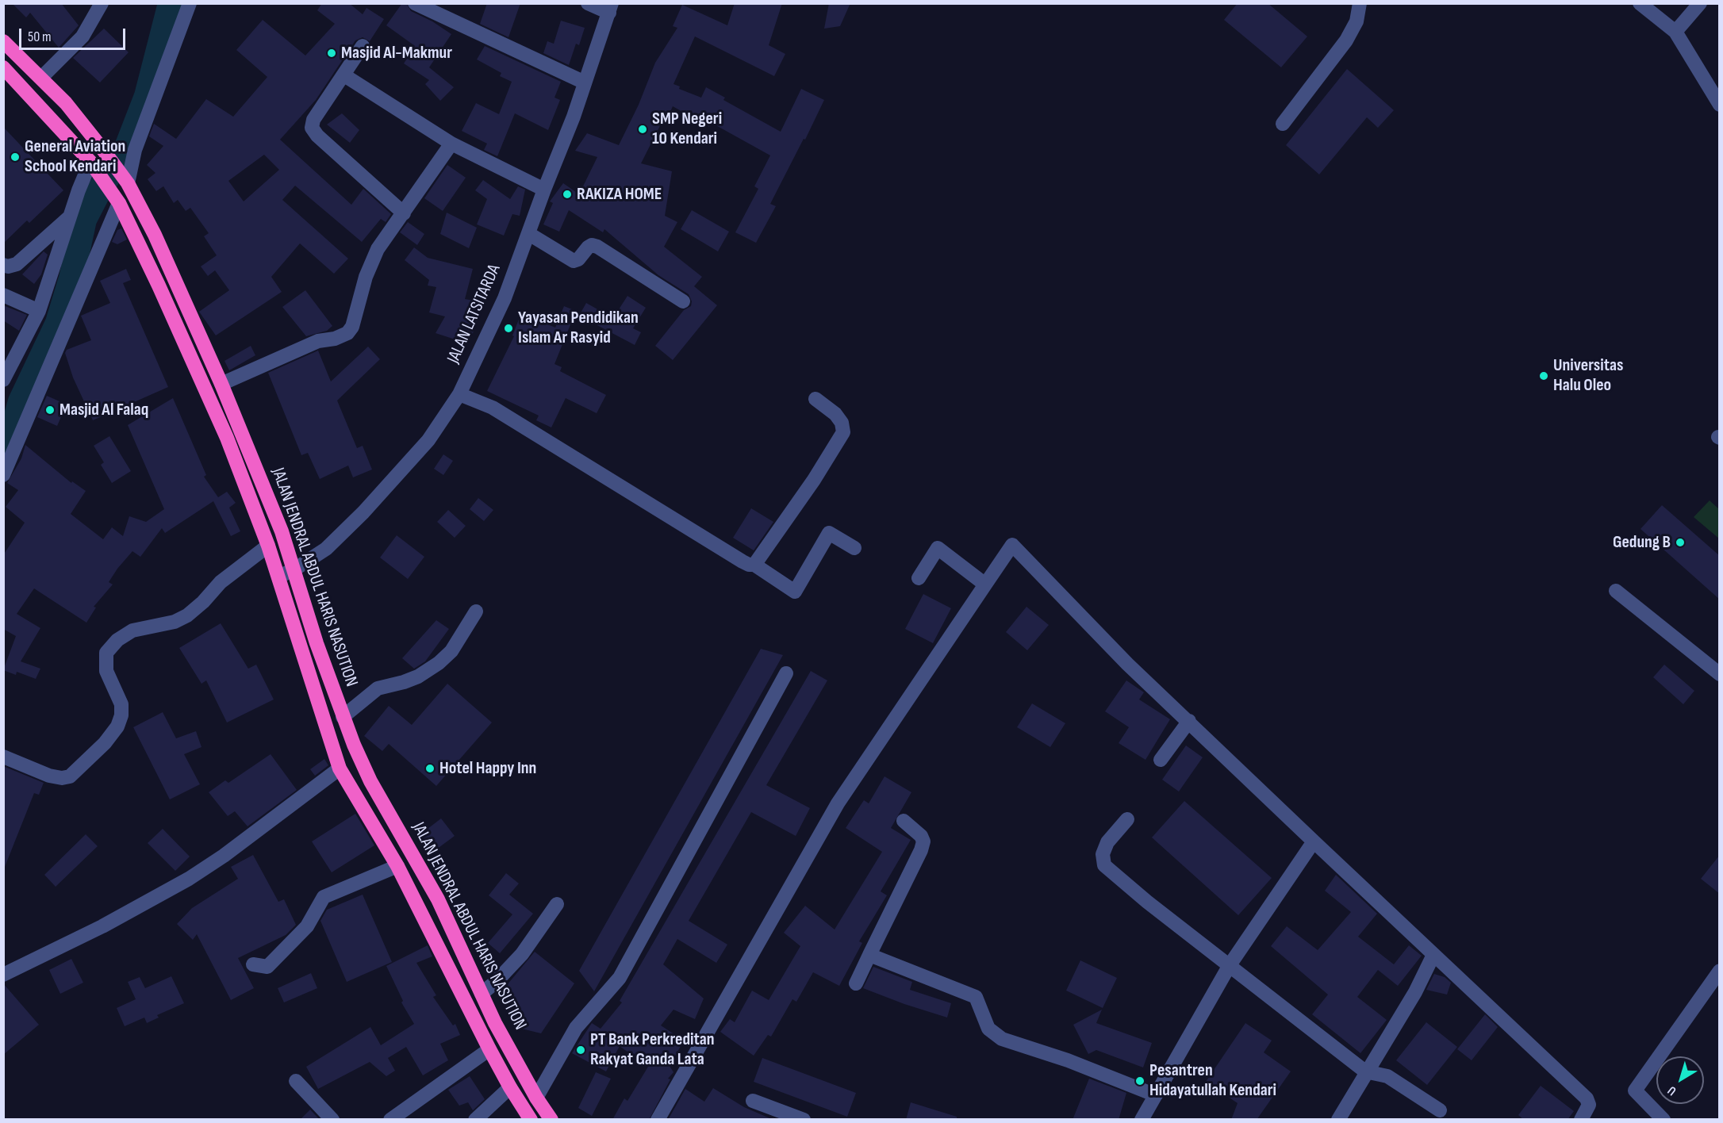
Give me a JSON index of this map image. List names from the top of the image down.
{
  "streets": {
    "highway": ["JALAN JENDRAL ABDUL HARIS NASUTION"],
    "street": ["JALAN LATSITARDA"]
  },
  "crossings": [
    ["JALAN LATSITARDA", "JALAN JENDRAL ABDUL HARIS NASUTION"]
  ],
  "places": [
    "Masjid Al-Makmur",
    "SMP Negeri 10 Kendari",
    "General Aviation School Kendari",
    "RAKIZA HOME",
    "Yayasan Pendidikan Islam Ar Rasyid",
    "Universitas Halu Oleo",
    "Masjid Al Falaq",
    "Gedung B",
    "Hotel Happy Inn",
    "PT Bank Perkreditan Rakyat Ganda Lata",
    "Pesantren Hidayatullah Kendari"
  ],
  "scale_bar": "50 m",
  "north": "bottom left"
}
